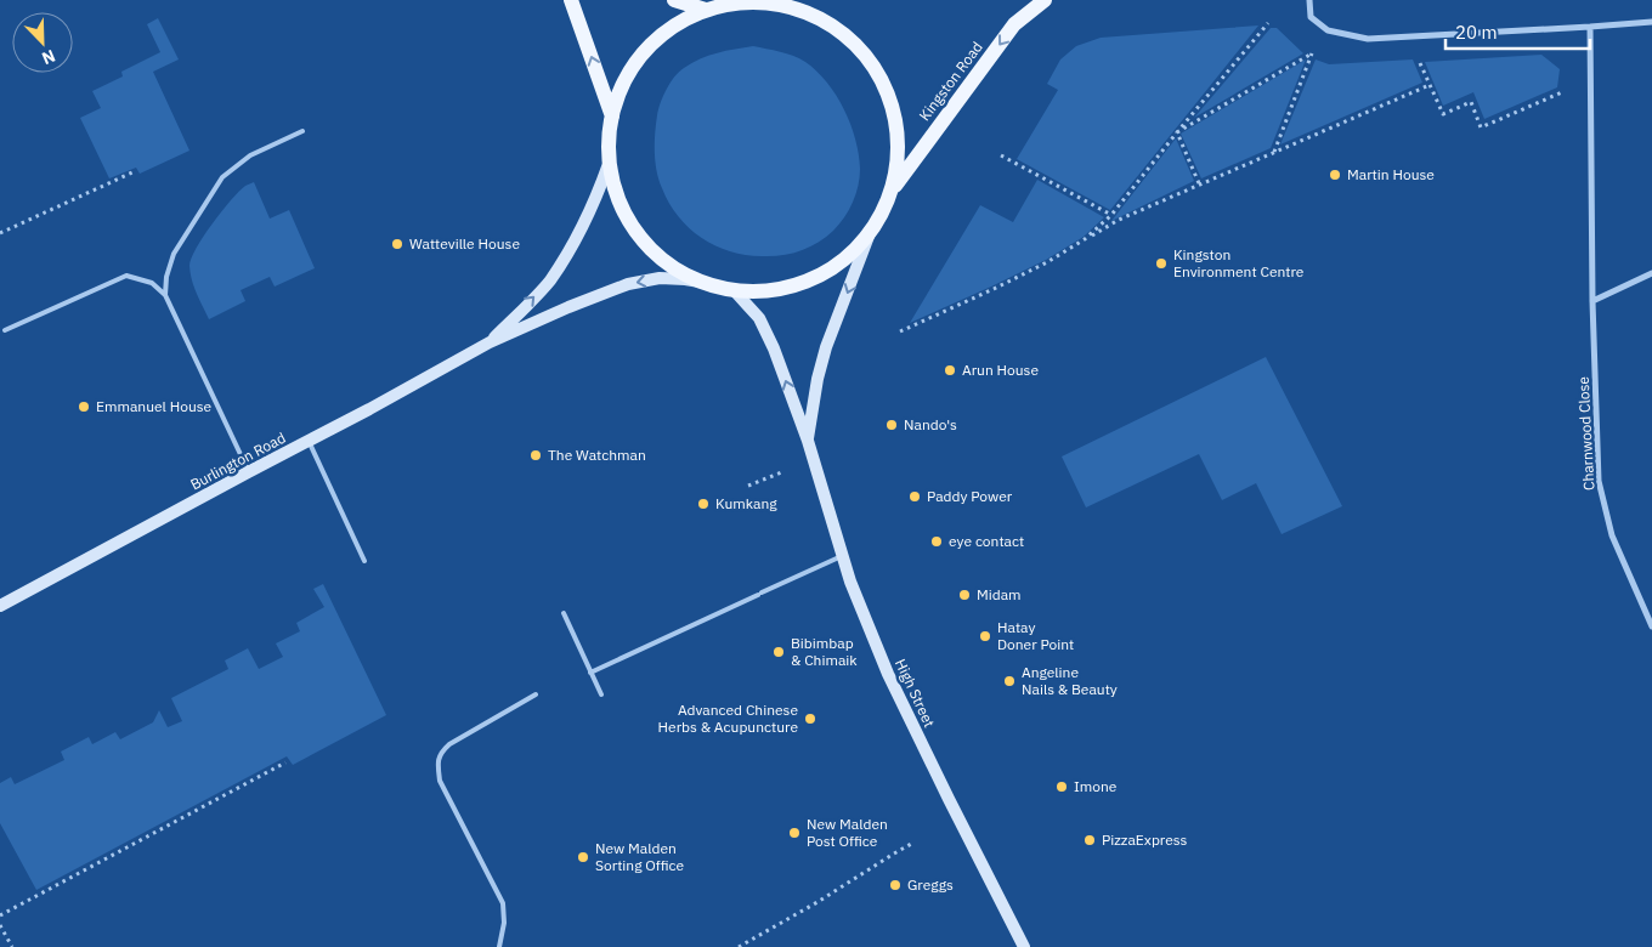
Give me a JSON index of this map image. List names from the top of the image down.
{
  "streets": {
    "main road": ["Kingston Road", "Burlington Road", "High Street"],
    "street": ["Charnwood Close"]
  },
  "one_way": ["Kingston Road"],
  "places": [
    "Martin House",
    "Watteville House",
    "Kingston Environment Centre",
    "Arun House",
    "Emmanuel House",
    "Nando's",
    "The Watchman",
    "Paddy Power",
    "Kumkang",
    "eye contact",
    "Midam",
    "Hatay Doner Point",
    "Bibimbap & Chimaik",
    "Angeline Nails & Beauty",
    "Advanced Chinese Herbs & Acupuncture",
    "Imone",
    "New Malden Post Office",
    "PizzaExpress",
    "New Malden Sorting Office",
    "Greggs"
  ],
  "scale_bar": "20 m",
  "north": "bottom right"
}
